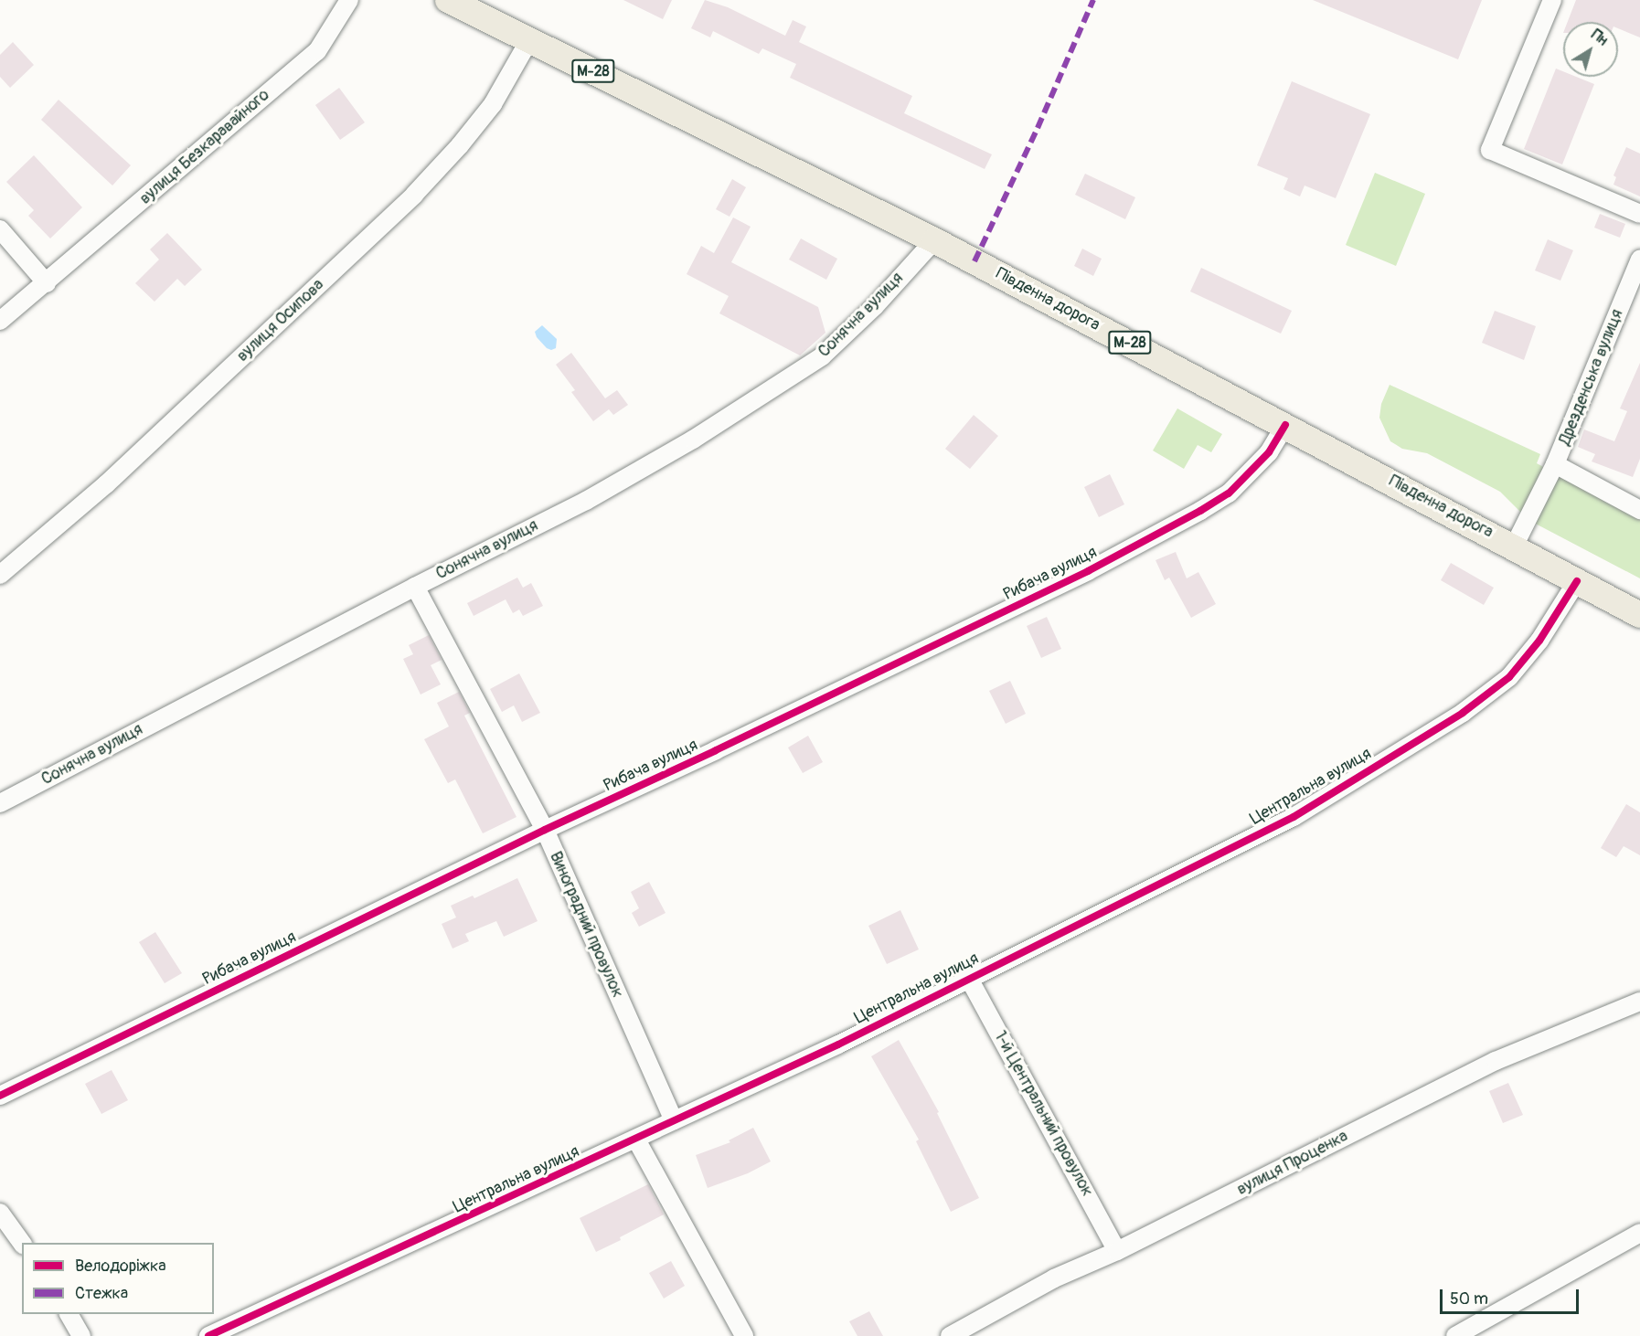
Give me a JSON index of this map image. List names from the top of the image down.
{
  "streets": {
    "highway": ["М-28", "Південна дорога"],
    "street": [
      "вулиця Безкаравайного",
      "Сонячна вулиця",
      "вулиця Осипова",
      "Дрезденська вулиця",
      "Рибача вулиця",
      "Центральна вулиця",
      "Виноградний провулок",
      "1-й Центральний провулок",
      "вулиця Проценка"
    ]
  },
  "crossings": [
    ["Південна дорога", "Сонячна вулиця"],
    ["Південна дорога", "вулиця Осипова"],
    ["Південна дорога", "Дрезденська вулиця"],
    ["Південна дорога", "Рибача вулиця"],
    ["Південна дорога", "Центральна вулиця"],
    ["Сонячна вулиця", "Виноградний провулок"],
    ["Рибача вулиця", "Виноградний провулок"],
    ["Центральна вулиця", "Виноградний провулок"],
    ["Центральна вулиця", "1-й Центральний провулок"],
    ["1-й Центральний провулок", "вулиця Проценка"]
  ],
  "legend": ["Велодоріжка", "Стежка"],
  "scale_bar": "50 m",
  "north": "top right"
}
